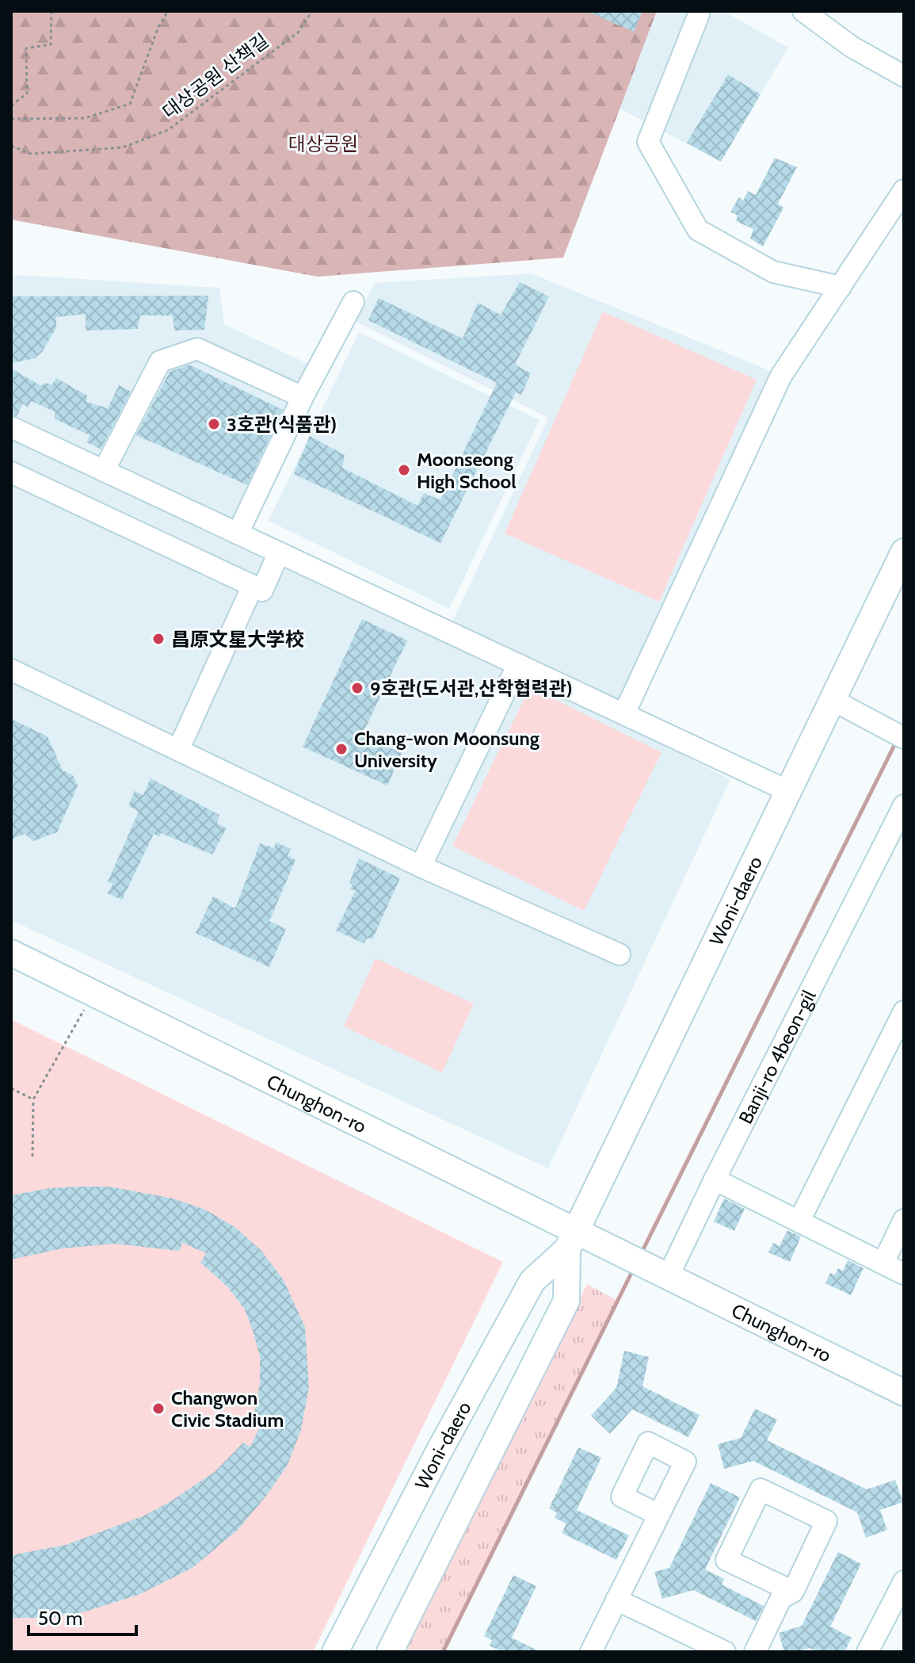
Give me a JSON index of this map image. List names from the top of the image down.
{
  "streets": {
    "main road": ["Woni-daero", "Chunghon-ro"],
    "street": ["Banji-ro 4beon-gil"],
    "path": ["대상공원 산책길"]
  },
  "crossings": [
    ["Woni-daero", "Chunghon-ro"],
    ["Banji-ro 4beon-gil", "Chunghon-ro"]
  ],
  "parks": ["대상공원"],
  "places": [
    "3호관(식품관)",
    "Moonseong High School",
    "昌原文星大学校",
    "9호관(도서관,산학협력관)",
    "Chang-won Moonsung University",
    "Changwon Civic Stadium"
  ],
  "scale_bar": "50 m"
}
